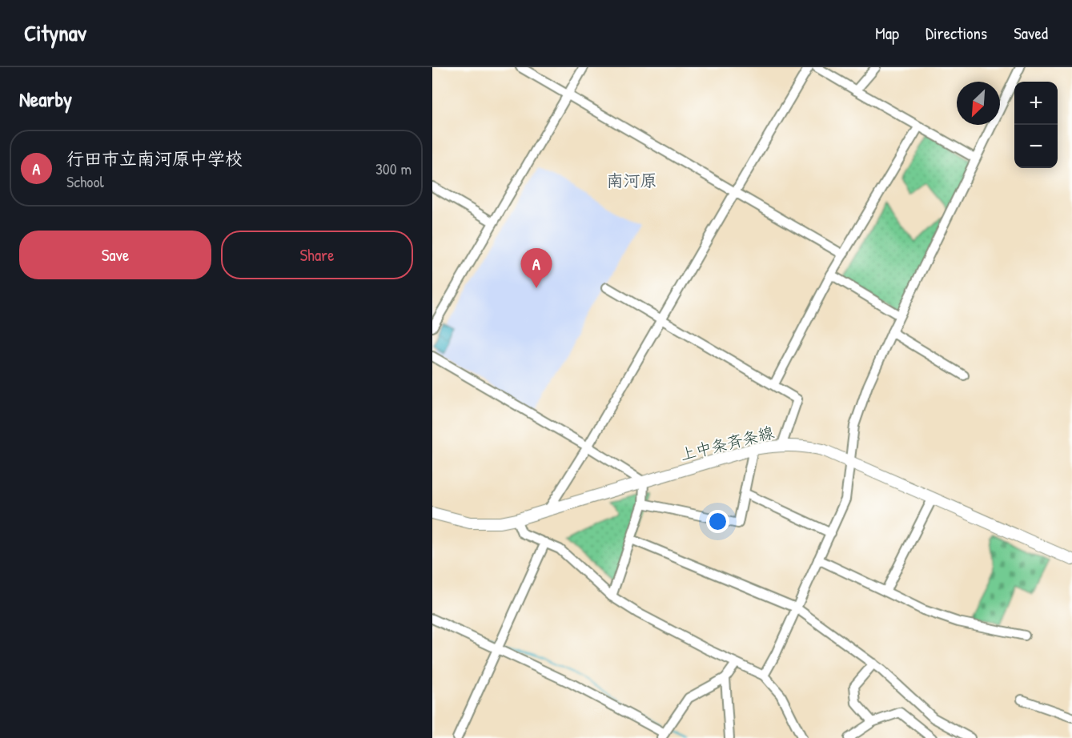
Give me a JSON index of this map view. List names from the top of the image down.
{
  "streets": {
    "main road": ["上中条斉条線"]
  },
  "districts": ["南河原"],
  "north": "bottom left",
  "page": {
    "header": "Citynav",
    "nav": ["Map", "Directions", "Saved"],
    "heading": "Nearby",
    "map_buttons": ["+", "−"],
    "list": [
      {
        "mark": "A",
        "name": "行田市立南河原中学校",
        "note": "School",
        "value": "300 m"
      }
    ],
    "buttons": ["Save", "Share"],
    "pins": "A"
  }
}
